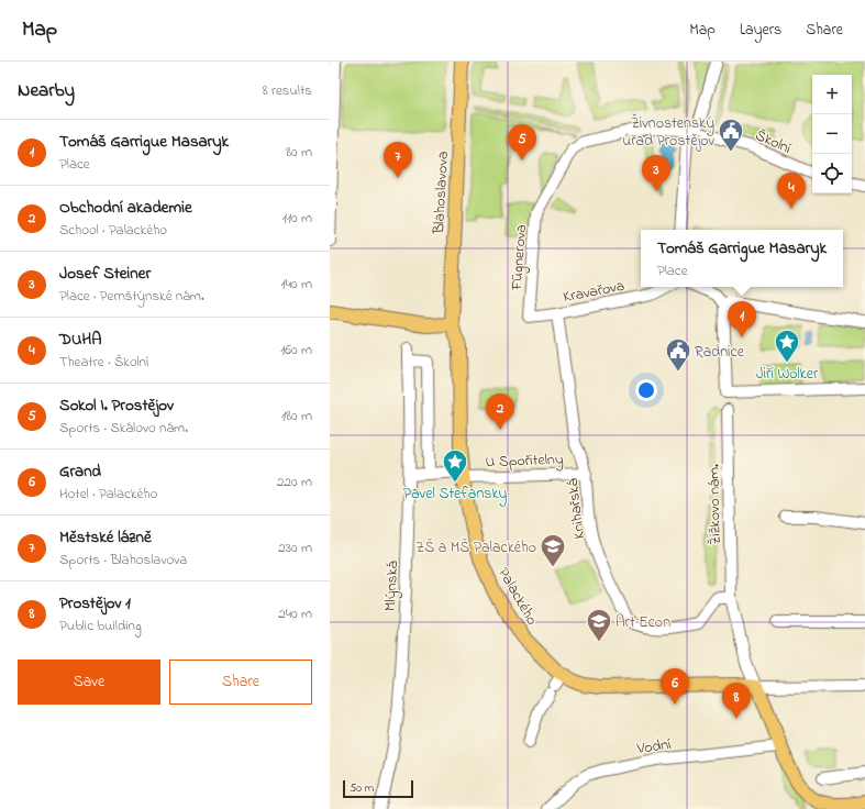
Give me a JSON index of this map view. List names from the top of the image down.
{
  "streets": {
    "main road": ["Blahoslavova", "Palackého"],
    "street": [
      "Školní",
      "Fügnerova",
      "Kravařova",
      "U Spořitelny",
      "Žižkovo nám.",
      "Knihařská",
      "Mlýnská",
      "Vodní"
    ]
  },
  "crossings": [
    ["Školní", "Fügnerova"],
    ["Blahoslavova", "Palackého"],
    ["Fügnerova", "Kravařova"],
    ["Kravařova", "Knihařská"],
    ["U Spořitelny", "Knihařská"],
    ["U Spořitelny", "Mlýnská"],
    ["U Spořitelny", "Palackého"],
    ["Žižkovo nám.", "Knihařská"],
    ["Žižkovo nám.", "Palackého"]
  ],
  "places": {
    "public building": ["Živnostenský úřad Prostějov", "Radnice"],
    "place": ["Jiří Wolker", "Pavel Stefansky"],
    "school or university": ["ZŠ a MŠ Palackého", "Art Econ"]
  },
  "scale_bar": "50 m",
  "page": {
    "header": "Map",
    "nav": ["Map", "Layers", "Share"],
    "heading": ["Nearby", "8 results"],
    "map_buttons": ["+", "−"],
    "list": [
      {
        "mark": "1",
        "name": "Tomáš Garrigue Masaryk",
        "note": "Place",
        "value": "80 m"
      },
      {
        "mark": "2",
        "name": "Obchodní akademie",
        "note": "School · Palackého",
        "value": "110 m"
      },
      {
        "mark": "3",
        "name": "Josef Steiner",
        "note": "Place · Pernštýnské nám.",
        "value": "140 m"
      },
      {
        "mark": "4",
        "name": "DUHA",
        "note": "Theatre · Školní",
        "value": "160 m"
      },
      {
        "mark": "5",
        "name": "Sokol I. Prostějov",
        "note": "Sports · Skálovo nám.",
        "value": "180 m"
      },
      {
        "mark": "6",
        "name": "Grand",
        "note": "Hotel · Palackého",
        "value": "220 m"
      },
      {
        "mark": "7",
        "name": "Městské lázně",
        "note": "Sports · Blahoslavova",
        "value": "230 m"
      },
      {
        "mark": "8",
        "name": "Prostějov 1",
        "note": "Public building",
        "value": "240 m"
      }
    ],
    "pins": [
      "5",
      "7",
      "3",
      "4",
      "1",
      "2",
      "6",
      "8"
    ],
    "popup": ["Tomáš Garrigue Masaryk", "Place"],
    "buttons": ["Save", "Share"],
    "scale": "50 m"
  }
}
